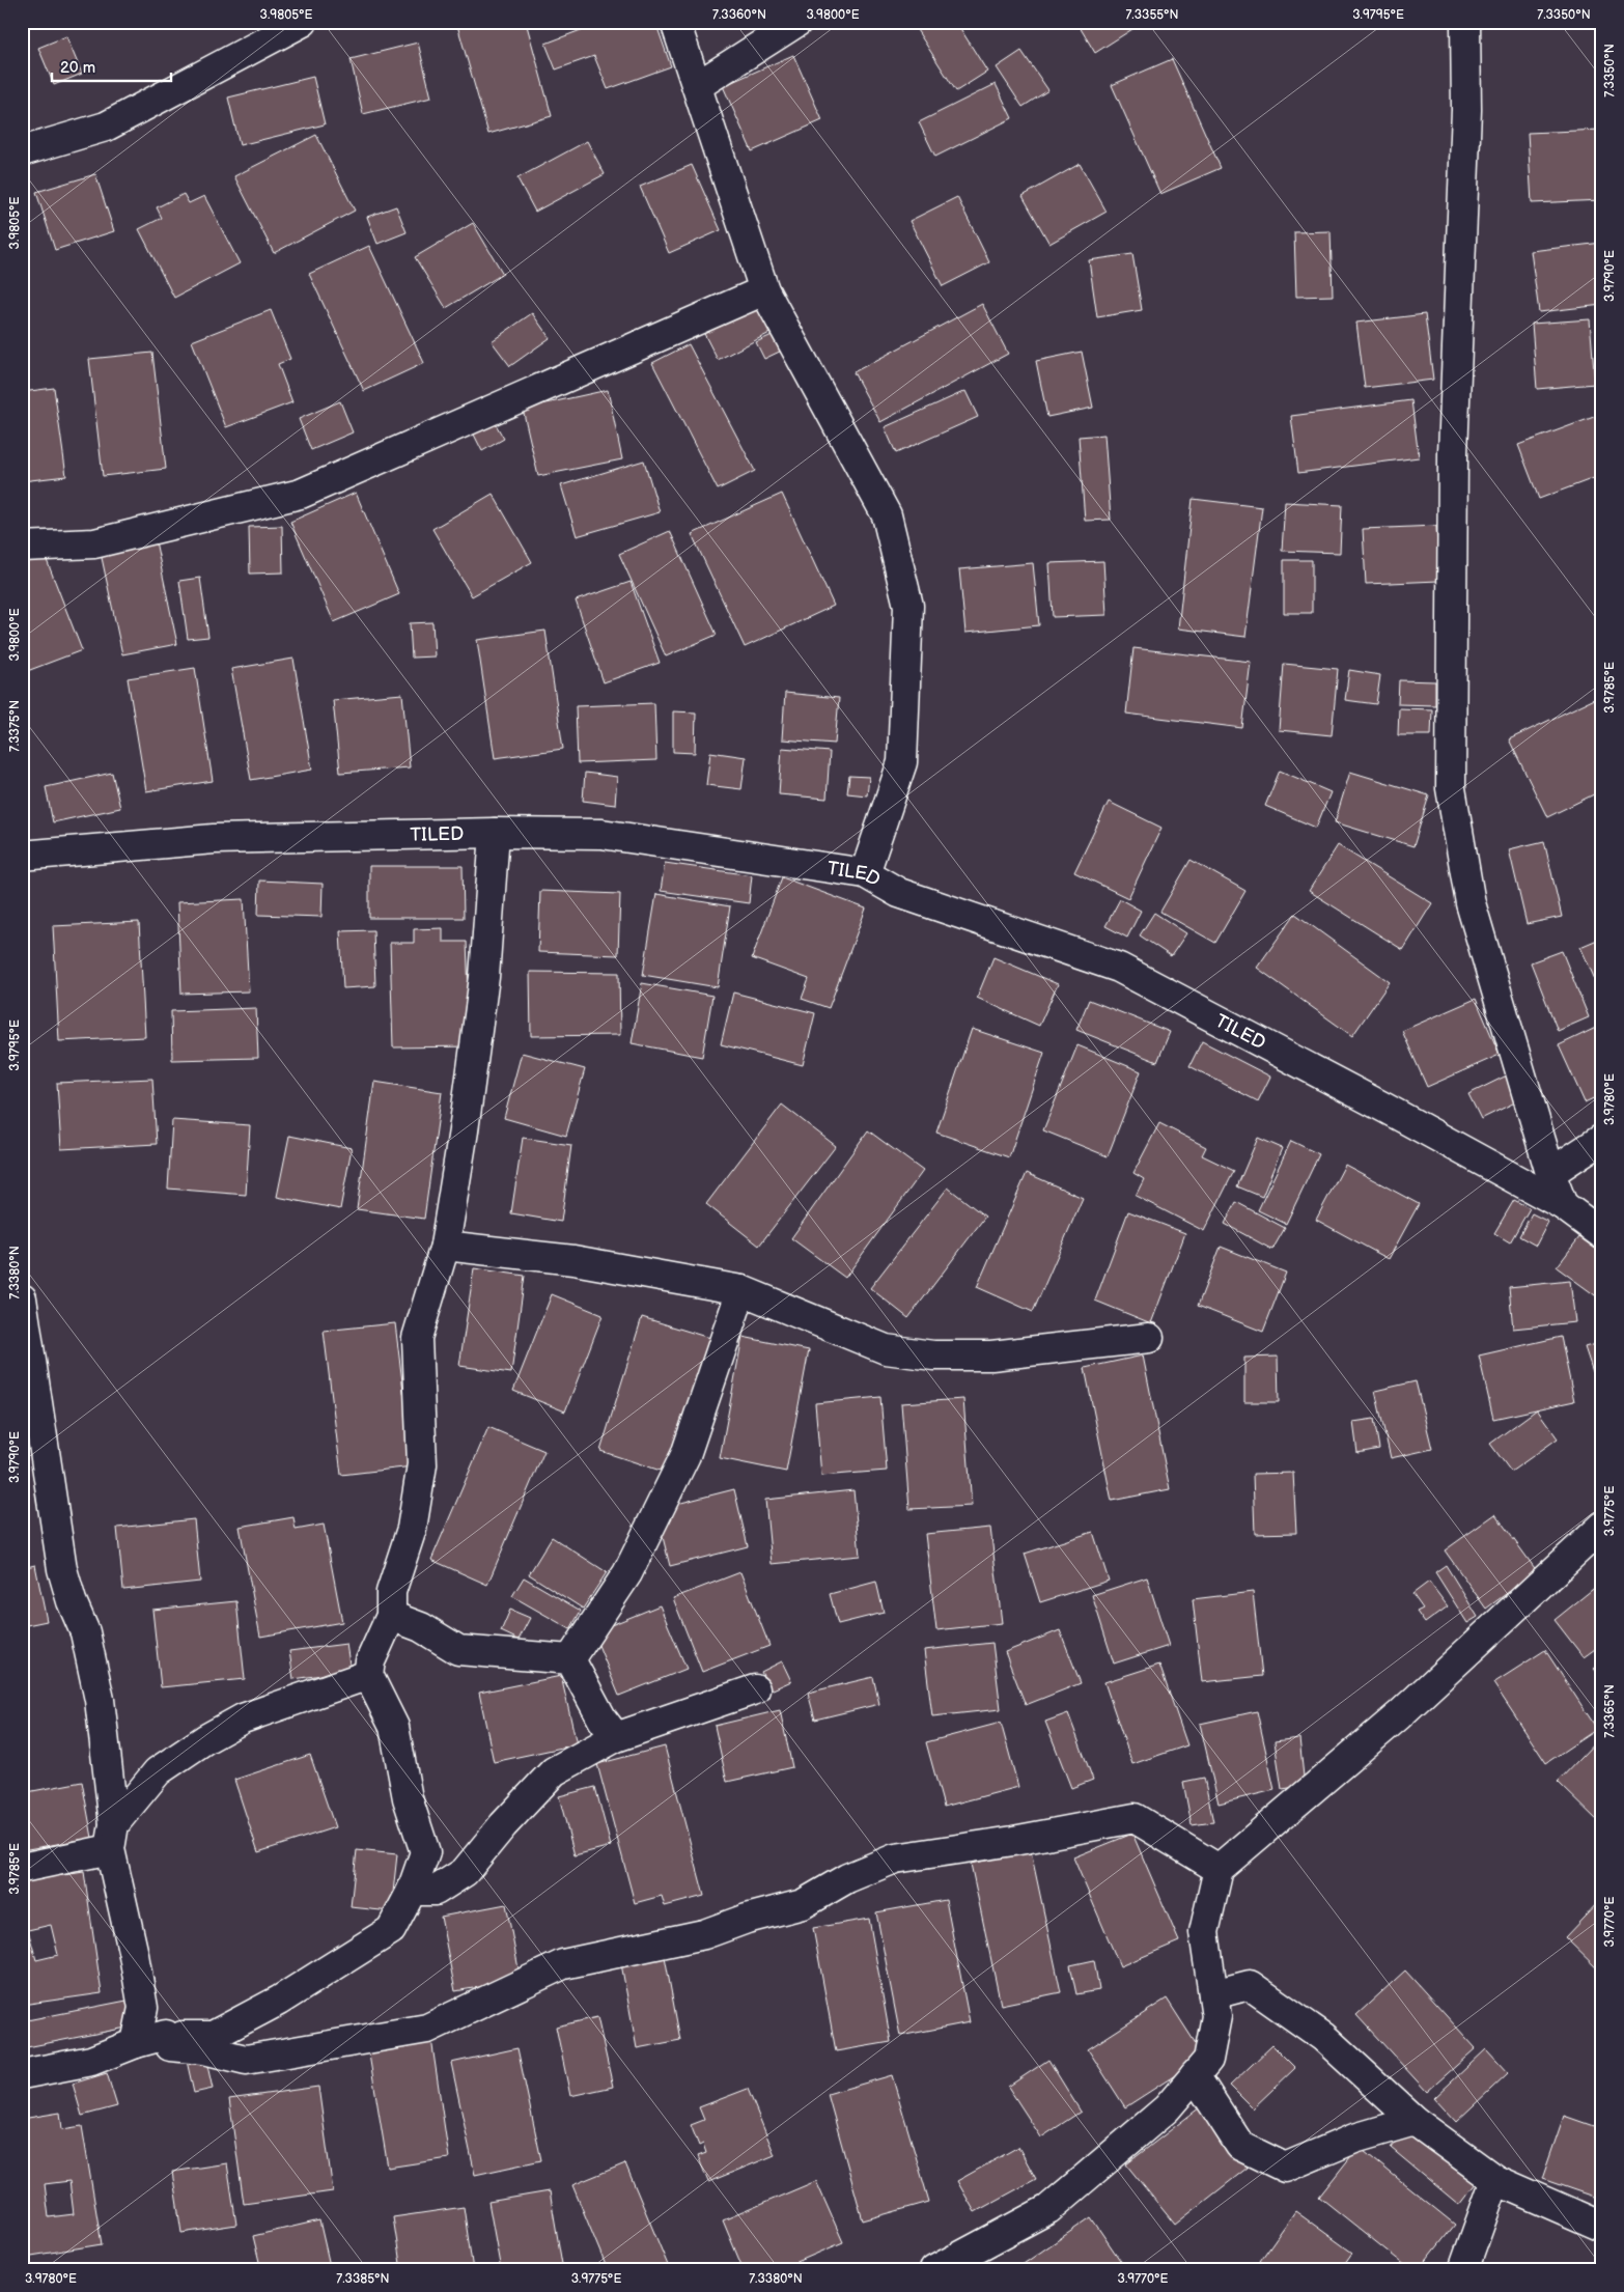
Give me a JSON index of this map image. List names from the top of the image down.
{
  "streets": {
    "street": ["TILED"]
  },
  "scale_bar": "20 m",
  "coordinates": [
    "3.9805°E",
    "7.3360°N",
    "3.9800°E",
    "7.3355°N",
    "3.9795°E",
    "7.3350°N",
    "3.9790°E",
    "3.9785°E",
    "7.3375°N",
    "3.9780°E",
    "7.3380°N",
    "3.9775°E",
    "7.3365°N",
    "3.9770°E",
    "7.3385°N"
  ]
}
